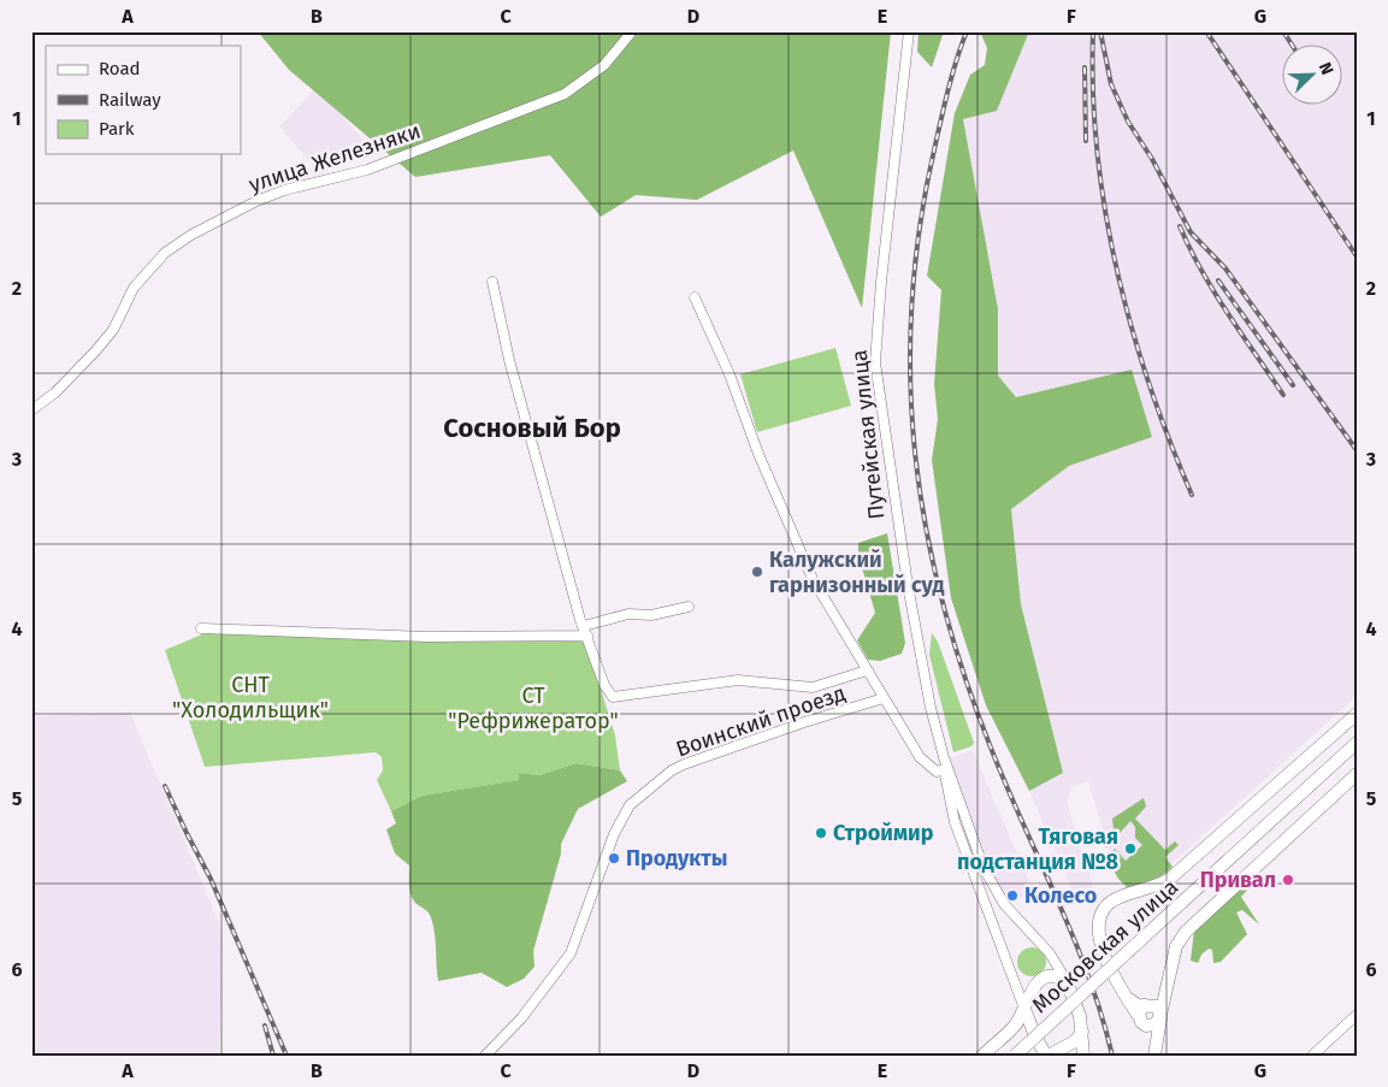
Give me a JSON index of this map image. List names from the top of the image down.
{
  "streets": {
    "main road": ["Путейская улица", "Московская улица"],
    "street": ["улица Железняки", "Воинский проезд"]
  },
  "districts": ["Сосновый Бор"],
  "parks": ["СНТ \"Холодильщик\"", "СТ \"Рефрижератор\""],
  "places": [
    "Калужский гарнизонный суд",
    "Строймир",
    "Тяговая подстанция №8",
    "Продукты",
    "Привал",
    "Колесо"
  ],
  "legend": ["Road", "Railway", "Park"],
  "north": "top right",
  "grid": {
    "columns": [
      "A",
      "B",
      "C",
      "D",
      "E",
      "F",
      "G"
    ],
    "rows": [
      "1",
      "2",
      "3",
      "4",
      "5",
      "6"
    ]
  }
}
